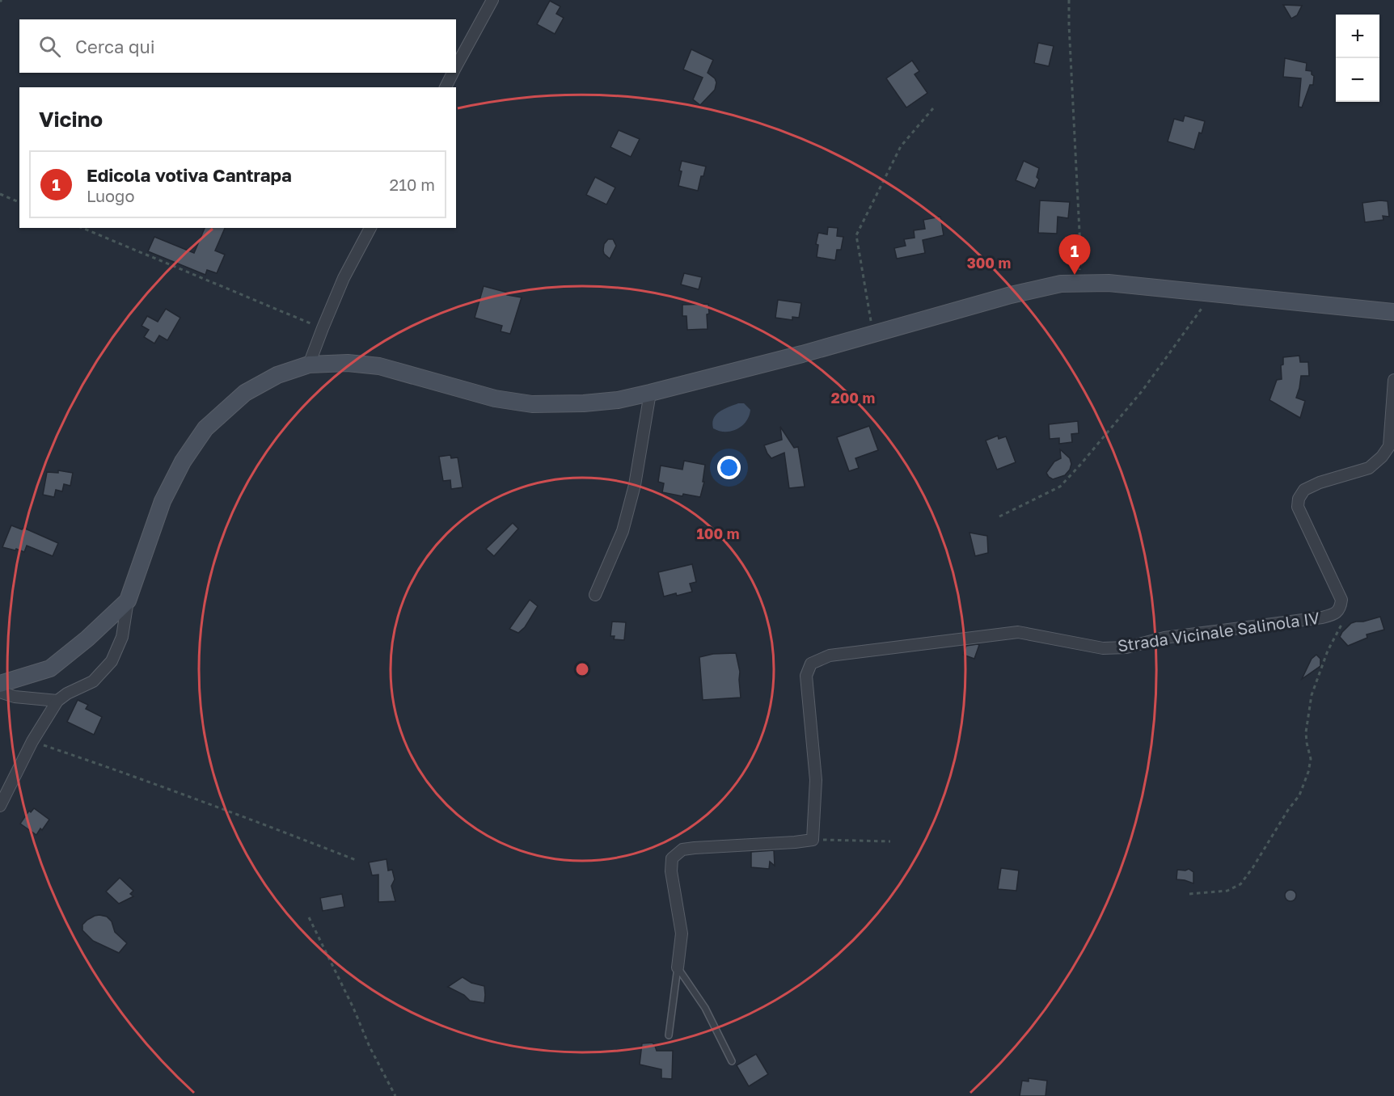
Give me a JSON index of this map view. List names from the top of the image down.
{
  "streets": {
    "street": ["Strada Vicinale Salinola IV"]
  },
  "page": {
    "map_buttons": ["+", "−"],
    "search": "Cerca qui",
    "heading": "Vicino",
    "list": [
      {
        "mark": "1",
        "name": "Edicola votiva Cantrapa",
        "note": "Luogo",
        "value": "210 m"
      }
    ],
    "pins": "1"
  },
  "rings": ["300 m", "200 m", "100 m"]
}
